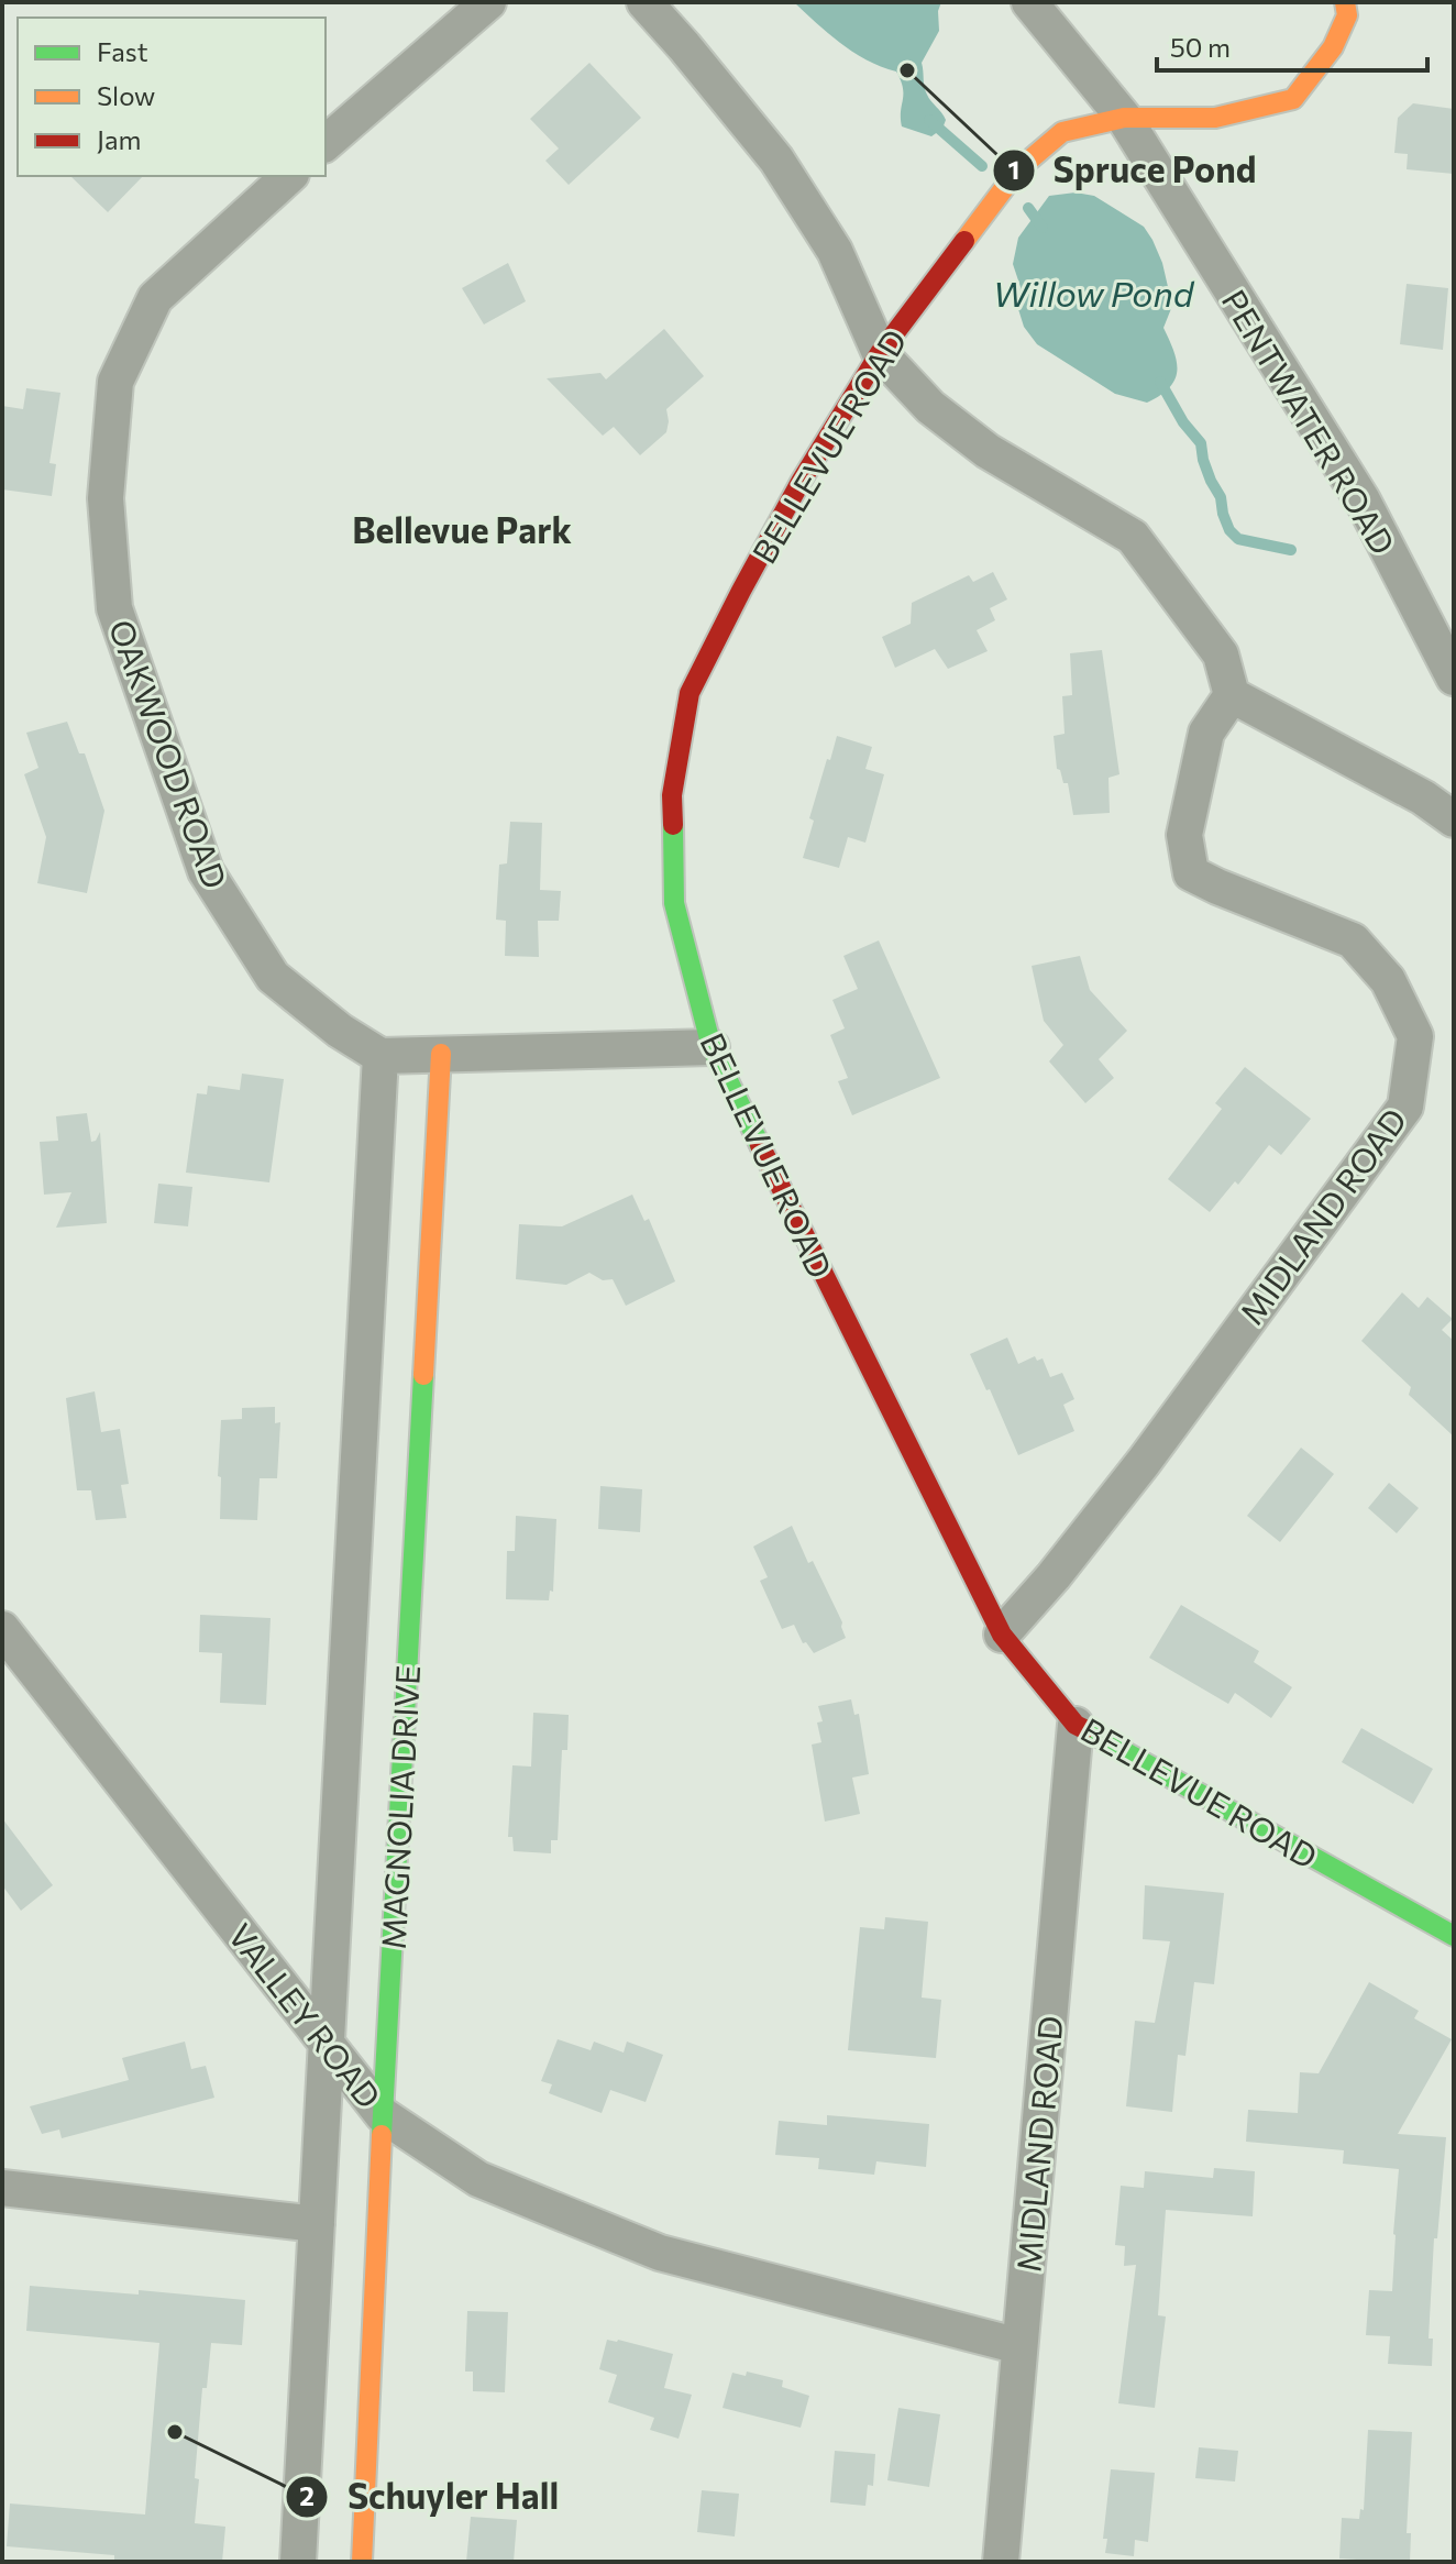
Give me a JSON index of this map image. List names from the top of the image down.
{
  "streets": {
    "street": [
      "PENTWATER ROAD",
      "BELLEVUE ROAD",
      "OAKWOOD ROAD",
      "MIDLAND ROAD",
      "MAGNOLIA DRIVE",
      "VALLEY ROAD"
    ]
  },
  "crossings": [
    ["PENTWATER ROAD", "BELLEVUE ROAD"],
    ["BELLEVUE ROAD", "MIDLAND ROAD"],
    ["OAKWOOD ROAD", "MAGNOLIA DRIVE"],
    ["MIDLAND ROAD", "VALLEY ROAD"],
    ["MAGNOLIA DRIVE", "VALLEY ROAD"]
  ],
  "districts": ["Bellevue Park"],
  "water": ["Willow Pond"],
  "places": ["Spruce Pond", "Schuyler Hall"],
  "legend": ["Fast", "Slow", "Jam"],
  "scale_bar": "50 m"
}
